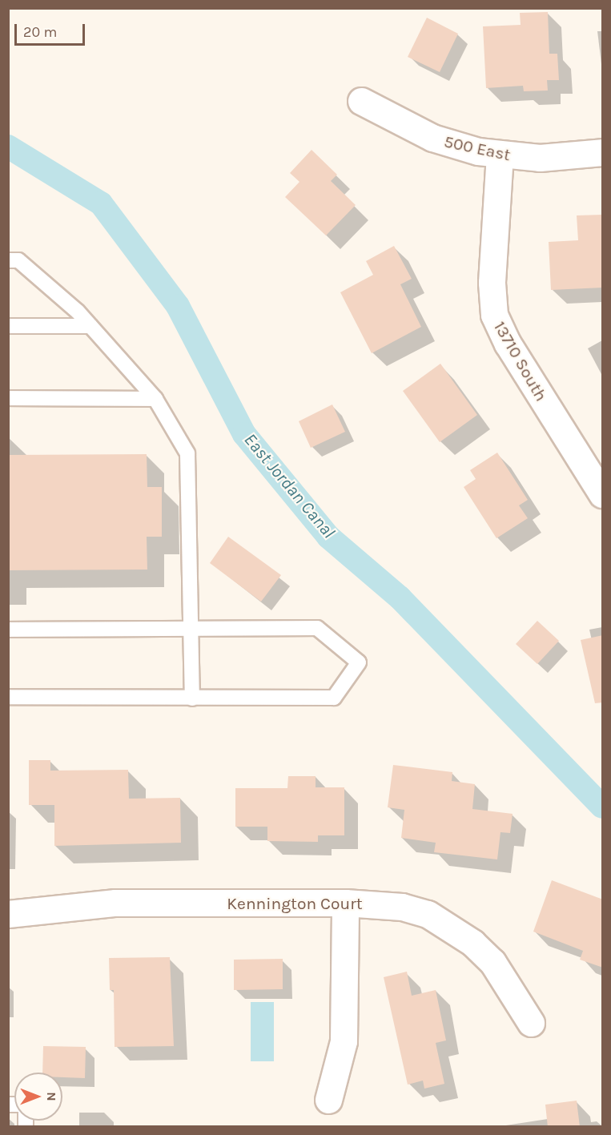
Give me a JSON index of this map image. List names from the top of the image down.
{
  "streets": {
    "street": ["500 East", "13710 South", "Kennington Court"]
  },
  "crossings": [
    ["500 East", "13710 South"]
  ],
  "water": ["East Jordan Canal"],
  "scale_bar": "20 m",
  "north": "right"
}
